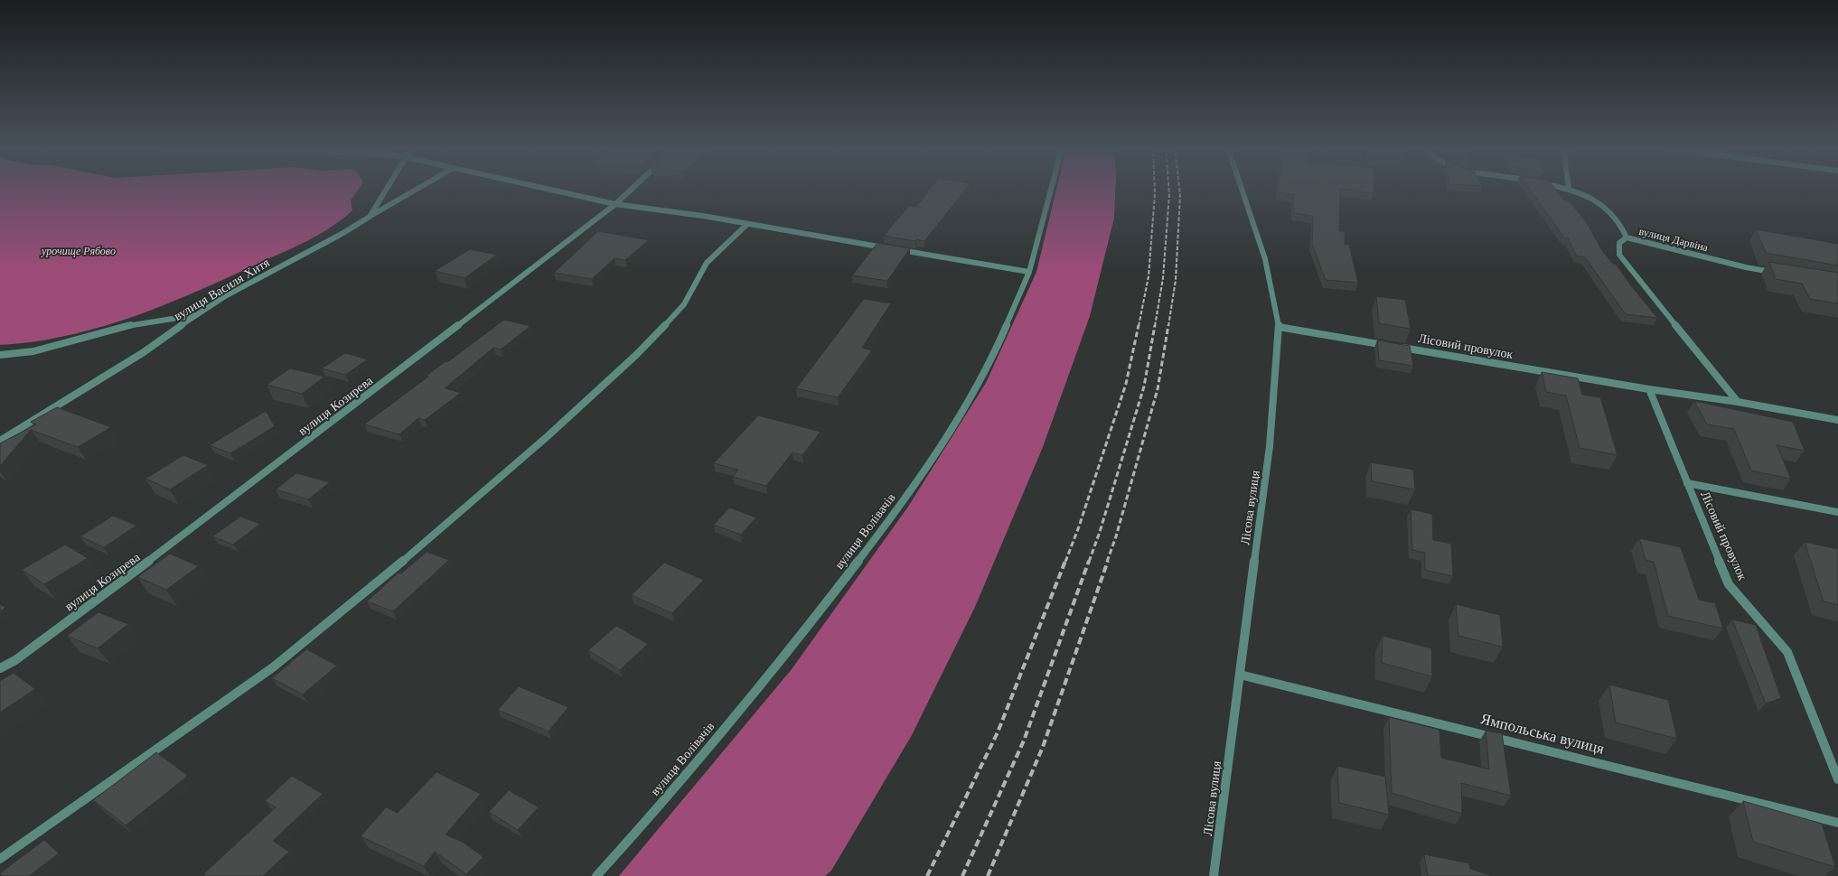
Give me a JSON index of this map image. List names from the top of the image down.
{
  "streets": {
    "street": [
      "вулиця Дарвіна",
      "вулиця Василя Хитя",
      "Лісовий провулок",
      "вулиця Козирева",
      "Лісова вулиця",
      "вулиця Волівачів",
      "Ямпольська вулиця"
    ]
  },
  "crossings": [
    ["Лісовий провулок", "Лісова вулиця"],
    ["Лісова вулиця", "Ямпольська вулиця"]
  ],
  "parks": ["урочище Рябово"]
}
